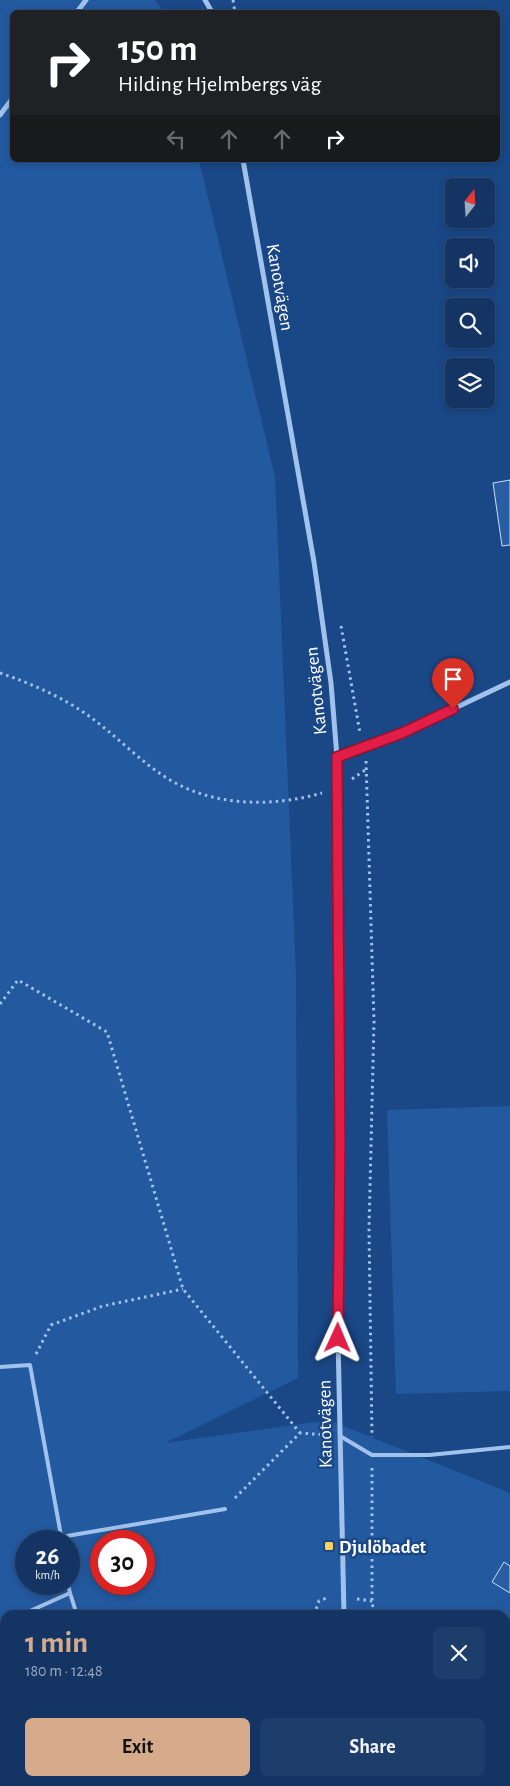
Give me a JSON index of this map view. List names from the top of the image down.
{
  "streets": {
    "street": ["Kanotvägen"]
  },
  "places": {
    "transit": ["Djulöbadet"]
  },
  "north": "top",
  "page": {
    "turn": ["150 m", "Hilding Hjelmbergs väg"],
    "speed": "26 km/h",
    "limit": "30",
    "heading": ["1 min", "180 m · 12:48"],
    "buttons": ["Exit", "Share"]
  }
}
